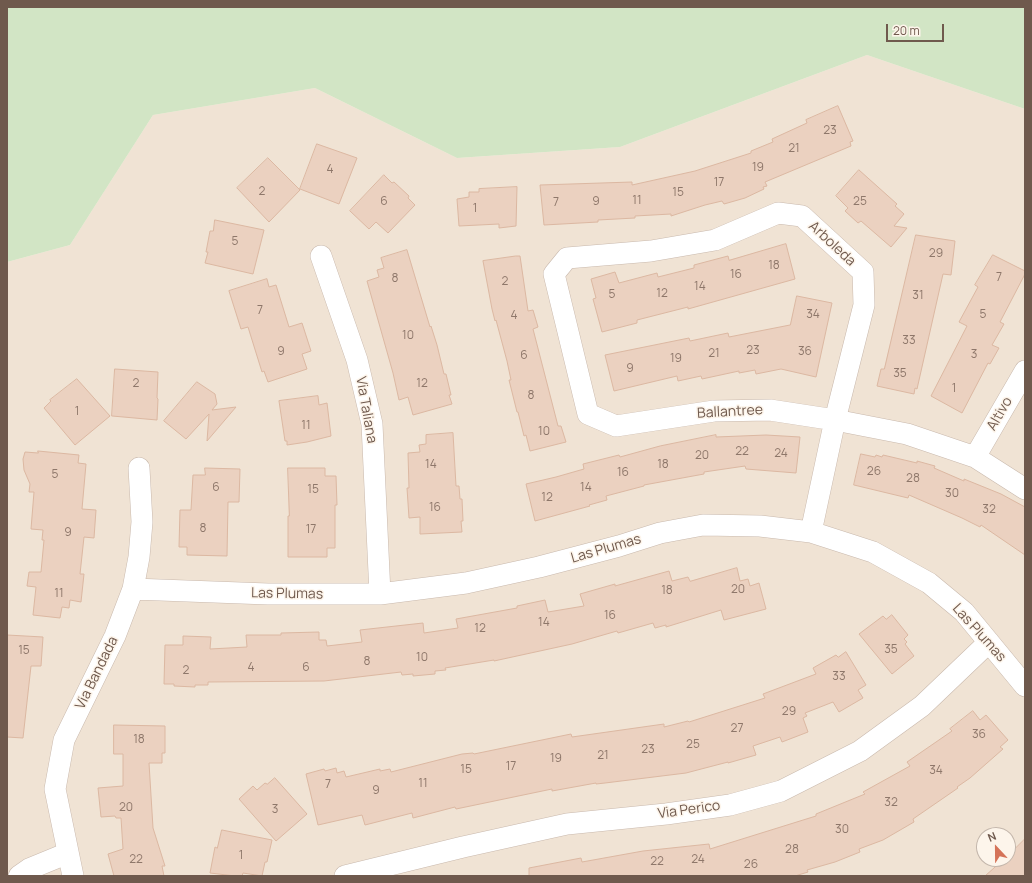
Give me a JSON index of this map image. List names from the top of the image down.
{
  "streets": {
    "street": [
      "Arboleda",
      "Via Taliana",
      "Ballantree",
      "Altivo",
      "Las Plumas",
      "Via Bandada",
      "Via Perico"
    ]
  },
  "crossings": [
    ["Arboleda", "Ballantree"],
    ["Arboleda", "Las Plumas"],
    ["Via Taliana", "Las Plumas"],
    ["Ballantree", "Altivo"],
    ["Las Plumas", "Via Bandada"],
    ["Las Plumas", "Via Perico"]
  ],
  "house_numbers": [
    "23",
    "21",
    "19",
    "4",
    "17",
    "2",
    "15",
    "11",
    "6",
    "9",
    "25",
    "7",
    "1",
    "5",
    "29",
    "18",
    "16",
    "7",
    "8",
    "2",
    "14",
    "12",
    "5",
    "31",
    "7",
    "34",
    "5",
    "4",
    "10",
    "33",
    "23",
    "9",
    "36",
    "21",
    "3",
    "6",
    "19",
    "9",
    "35",
    "2",
    "12",
    "1",
    "8",
    "1",
    "11",
    "10",
    "22",
    "24",
    "20",
    "14",
    "18",
    "26",
    "16",
    "5",
    "28",
    "6",
    "14",
    "15",
    "30",
    "12",
    "16",
    "32",
    "8",
    "17",
    "9",
    "20",
    "18",
    "11",
    "16",
    "14",
    "12",
    "35",
    "15",
    "10",
    "8",
    "4",
    "6",
    "2",
    "33",
    "29",
    "27",
    "36",
    "18",
    "25",
    "23",
    "21",
    "19",
    "17",
    "15",
    "34",
    "11",
    "7",
    "9",
    "32",
    "20",
    "3",
    "30",
    "28",
    "1",
    "22",
    "24",
    "22",
    "26"
  ],
  "scale_bar": "20 m",
  "north": "top"
}
